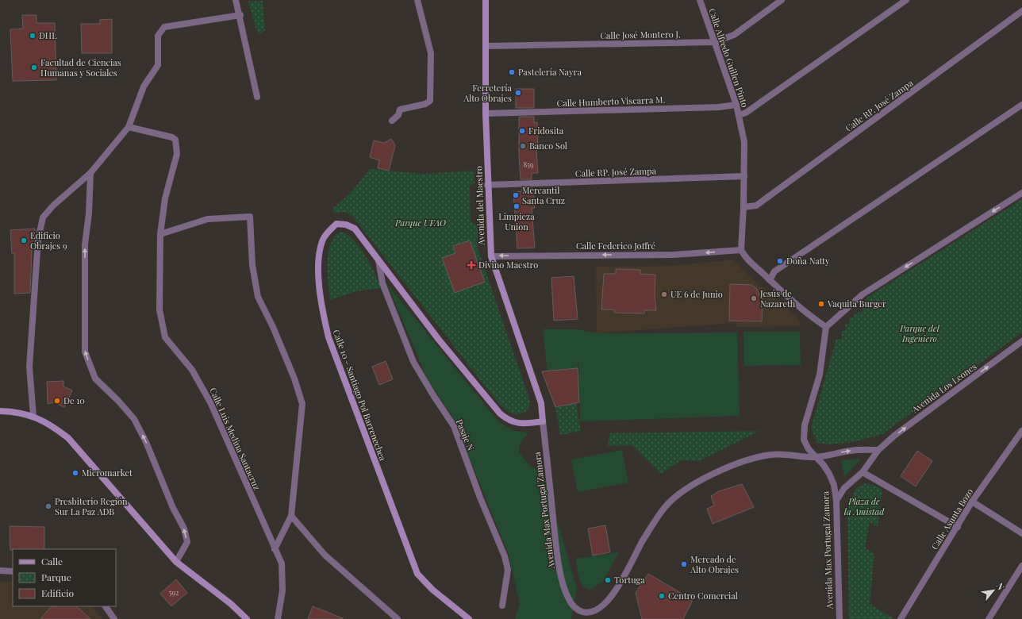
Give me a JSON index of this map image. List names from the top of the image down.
{
  "streets": {
    "main road": ["Avenida del Maestro", "Calle 10 - Santiago Pol Barrenechea"],
    "street": [
      "Calle José Montero J.",
      "Calle Alfredo Guillen Pinto",
      "Calle Humberto Viscarra M.",
      "Calle RP. José Zampa",
      "Calle Federico Joffré",
      "Avenida Los Leones",
      "Pasaje N",
      "Calle Luis Medina Santacruz",
      "Avenida Max Portugal Zamora",
      "Calle Asunta Bozo"
    ]
  },
  "crossings": [
    ["Calle José Montero J.", "Calle Alfredo Guillen Pinto"],
    ["Calle José Montero J.", "Avenida del Maestro"],
    ["Calle Alfredo Guillen Pinto", "Calle Humberto Viscarra M."],
    ["Calle Alfredo Guillen Pinto", "Calle RP. José Zampa"],
    ["Calle Alfredo Guillen Pinto", "Calle Federico Joffré"],
    ["Calle Humberto Viscarra M.", "Avenida del Maestro"],
    ["Calle RP. José Zampa", "Avenida del Maestro"],
    ["Avenida del Maestro", "Calle Federico Joffré"],
    ["Avenida del Maestro", "Calle 10 - Santiago Pol Barrenechea"],
    ["Avenida del Maestro", "Avenida Max Portugal Zamora"],
    ["Avenida Los Leones", "Avenida Max Portugal Zamora"],
    ["Calle 10 - Santiago Pol Barrenechea", "Pasaje N"],
    ["Calle 10 - Santiago Pol Barrenechea", "Avenida Max Portugal Zamora"]
  ],
  "one_way": ["Calle Federico Joffré", "Avenida Los Leones"],
  "parks": ["Parque UFAO", "Parque del Ingeniero", "Plaza de la Amistad"],
  "places": {
    "other": [
      "DHL",
      "Facultad de Ciencias Humanas y Sociales",
      "Pastelería Nayra",
      "Ferretería Alto Obrajes",
      "Fridosita",
      "Banco Sol",
      "Mercantil Santa Cruz",
      "Limpieza Union",
      "Edificio Obrajes 9",
      "Doña Natty",
      "UE 6 de Junio",
      "Jesús de Nazareth",
      "Vaquita Burger",
      "De 10",
      "Micromarket",
      "Presbiterio Región Sur La Paz ADB",
      "Mercado de Alto Obrajes",
      "Tortuga",
      "Centro Comercial"
    ],
    "health": ["Divino Maestro"]
  },
  "house_numbers": ["859", "592"],
  "legend": ["Calle", "Parque", "Edificio"],
  "north": "top right"
}
